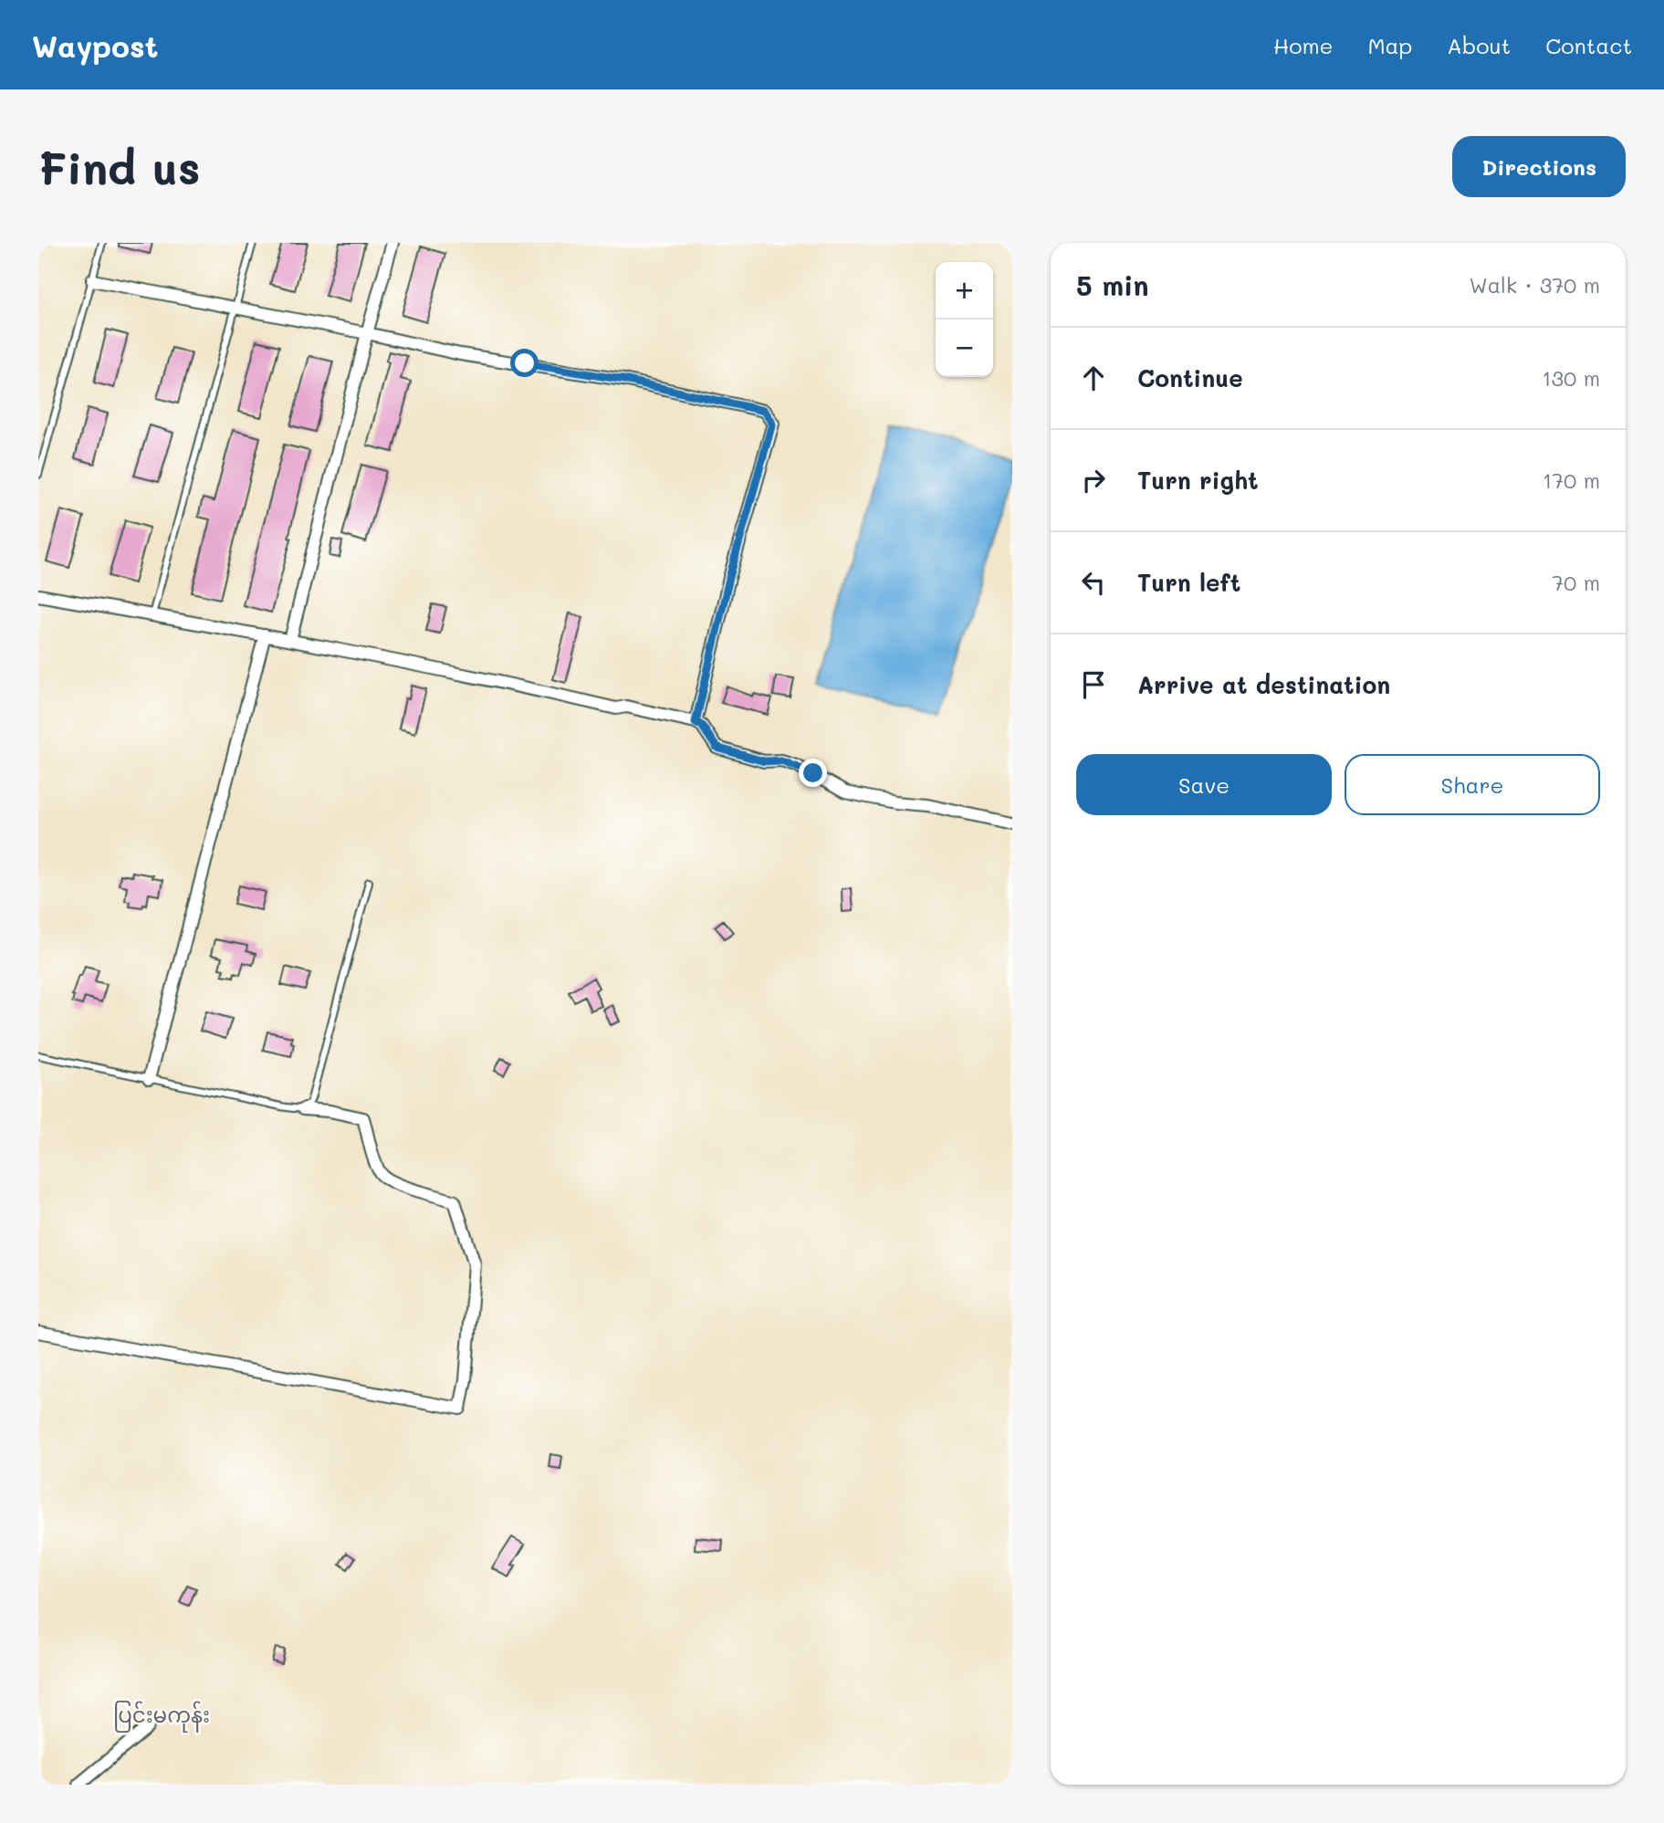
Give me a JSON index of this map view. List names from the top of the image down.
{
  "districts": ["ပြင်းမကုန်း"],
  "page": {
    "header": "Waypost",
    "nav": [
      "Home",
      "Map",
      "About",
      "Contact"
    ],
    "buttons": [
      "Directions",
      ["Save", "Share"]
    ],
    "title": "Find us",
    "heading": ["5 min", "Walk · 370 m"],
    "map_buttons": ["+", "−"],
    "list": [
      ["Continue", "130 m"],
      ["Turn right", "170 m"],
      ["Turn left", "70 m"],
      "Arrive at destination"
    ]
  }
}
